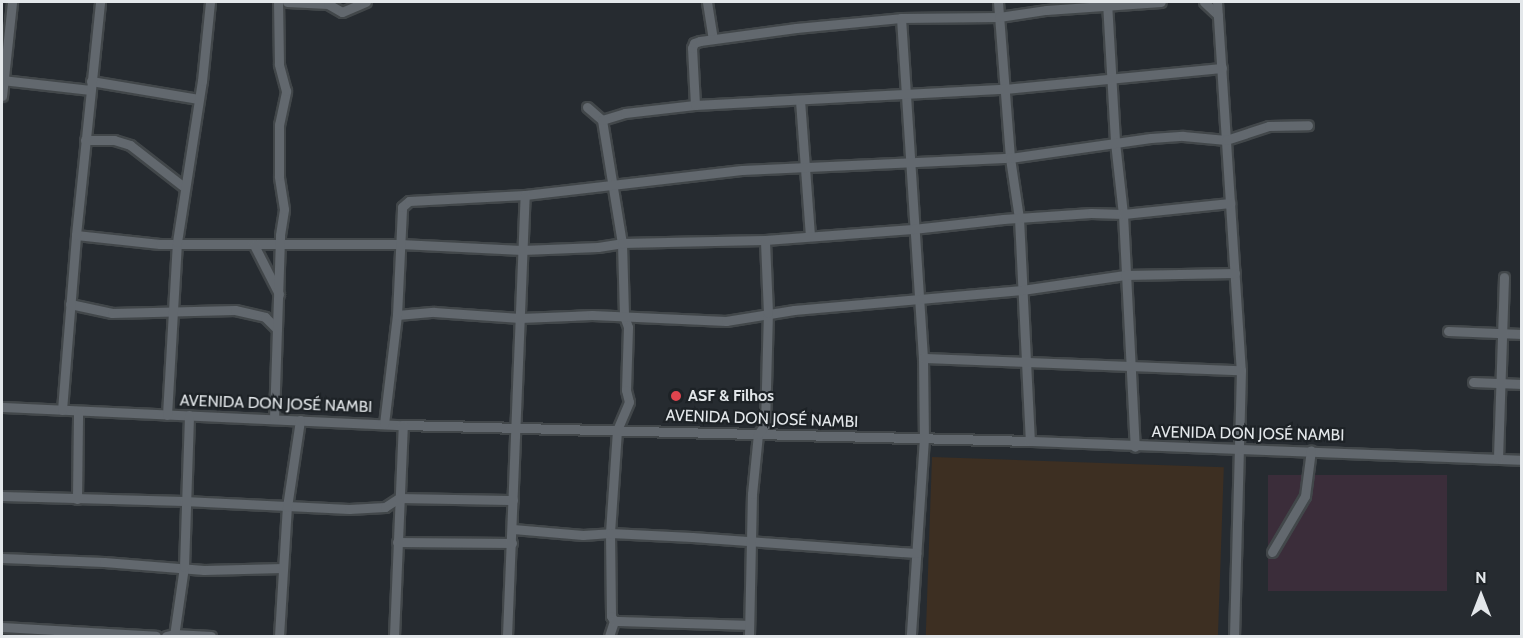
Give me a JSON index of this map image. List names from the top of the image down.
{
  "streets": {
    "street": ["AVENIDA DON JOSÉ NAMBI"]
  },
  "places": ["ASF & Filhos"],
  "north": "top"
}
